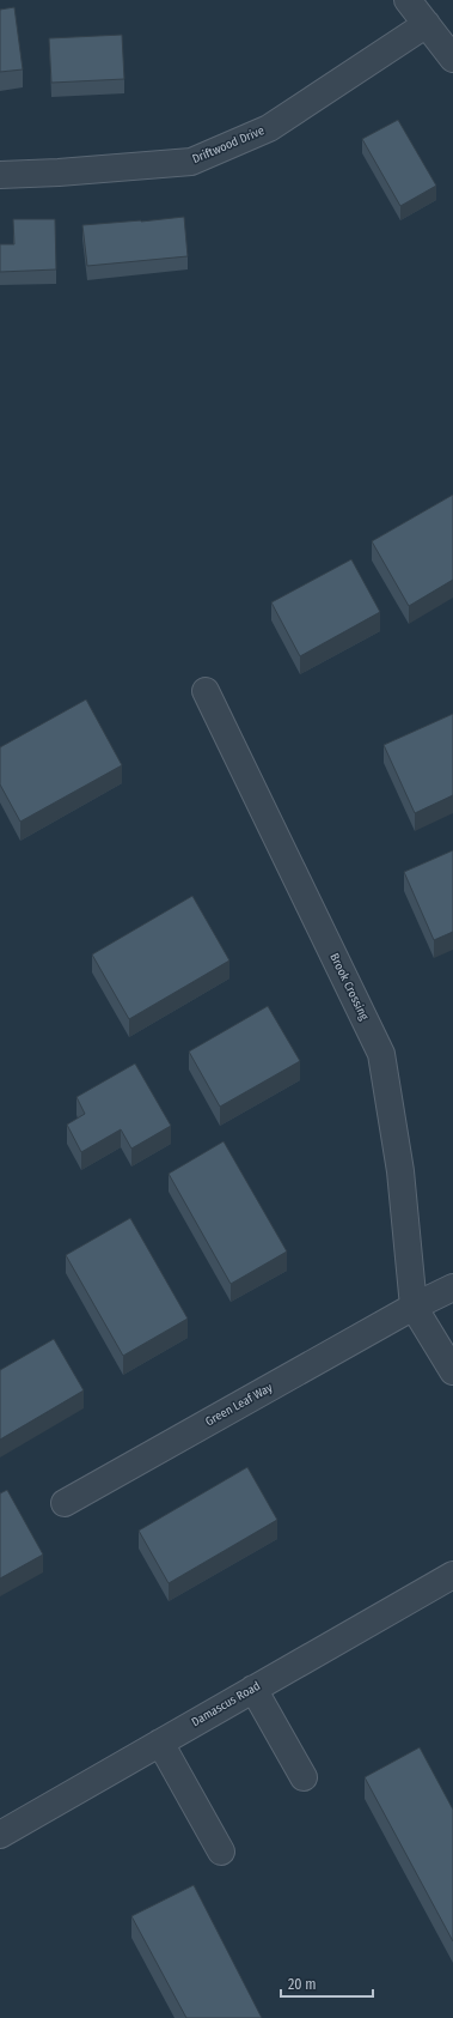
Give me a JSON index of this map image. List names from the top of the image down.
{
  "streets": {
    "street": [
      "Driftwood Drive",
      "Brook Crossing",
      "Green Leaf Way",
      "Damascus Road"
    ]
  },
  "crossings": [
    ["Brook Crossing", "Green Leaf Way"]
  ],
  "scale_bar": "20 m"
}
